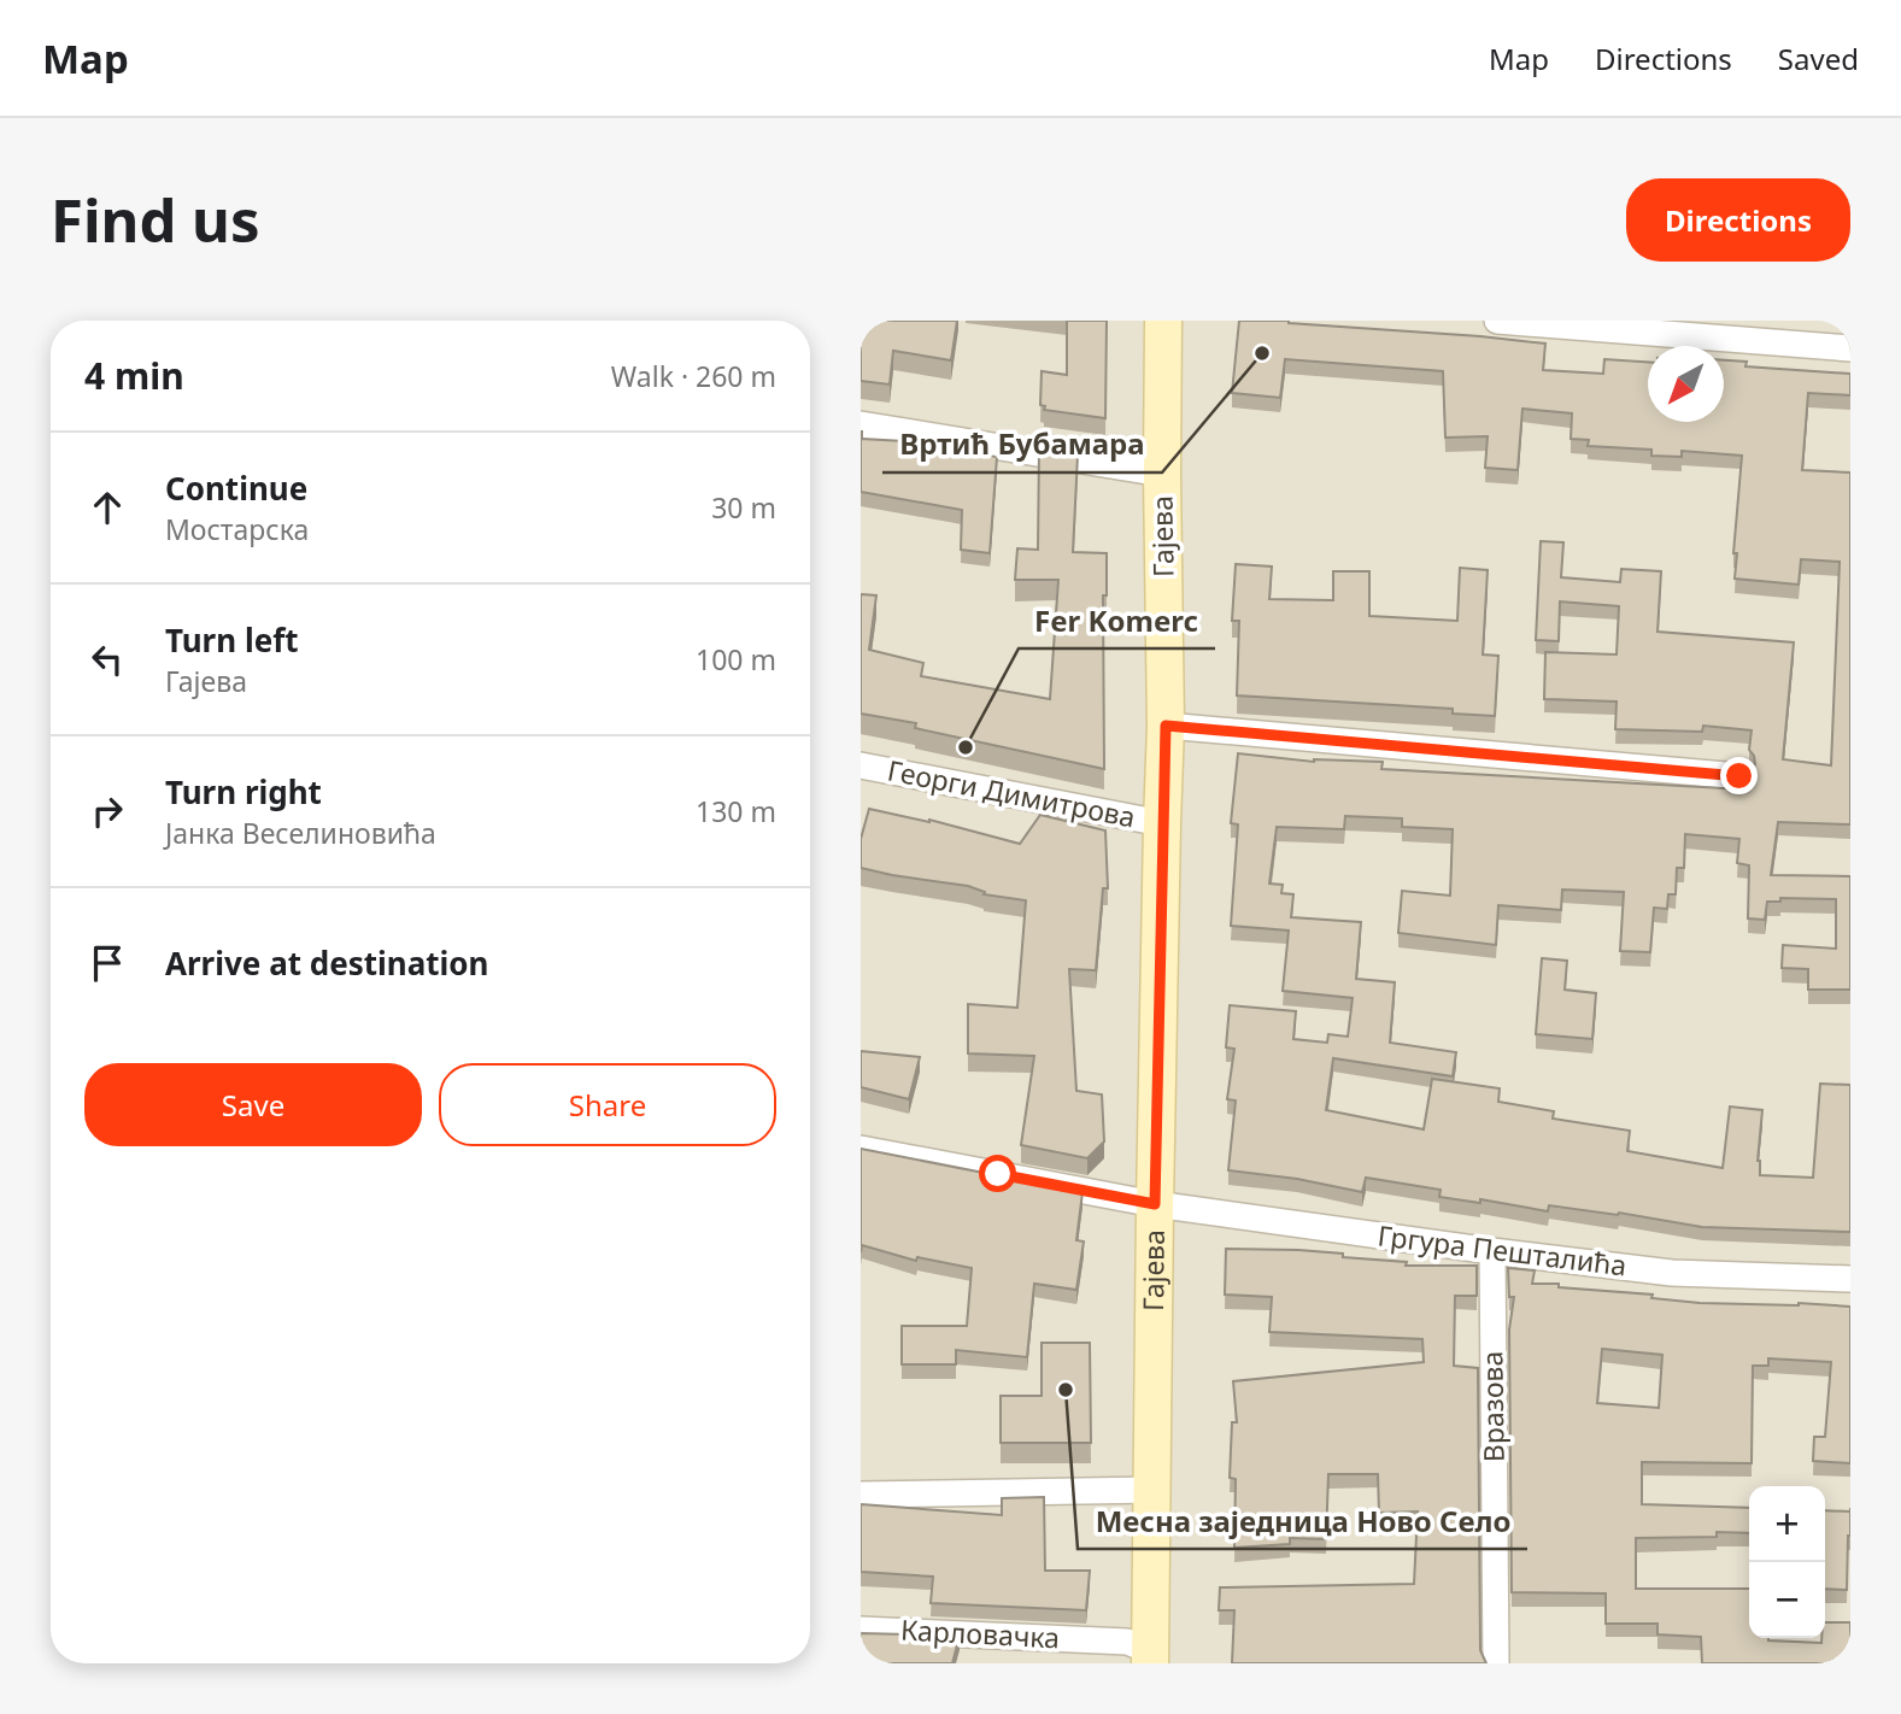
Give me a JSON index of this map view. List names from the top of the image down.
{
  "streets": {
    "street": [
      "Гајева",
      "Георги Димитрова",
      "Гргура Пешталића",
      "Вразова",
      "Карловачка"
    ]
  },
  "crossings": [
    ["Гајева", "Георги Димитрова"],
    ["Гајева", "Гргура Пешталића"],
    ["Гајева", "Карловачка"],
    ["Гргура Пешталића", "Вразова"]
  ],
  "places": ["Вртић Бубамара", "Fer Komerc", "Месна заједница Ново Село"],
  "north": "bottom left",
  "page": {
    "header": "Map",
    "nav": ["Map", "Directions", "Saved"],
    "buttons": [
      "Directions",
      ["Save", "Share"]
    ],
    "title": "Find us",
    "heading": ["4 min", "Walk · 260 m"],
    "list": [
      ["Continue", "Мостарска", "30 m"],
      ["Turn left", "Гајева", "100 m"],
      ["Turn right", "Јанка Веселиновића", "130 m"],
      "Arrive at destination"
    ],
    "map_buttons": ["+", "−"]
  }
}
